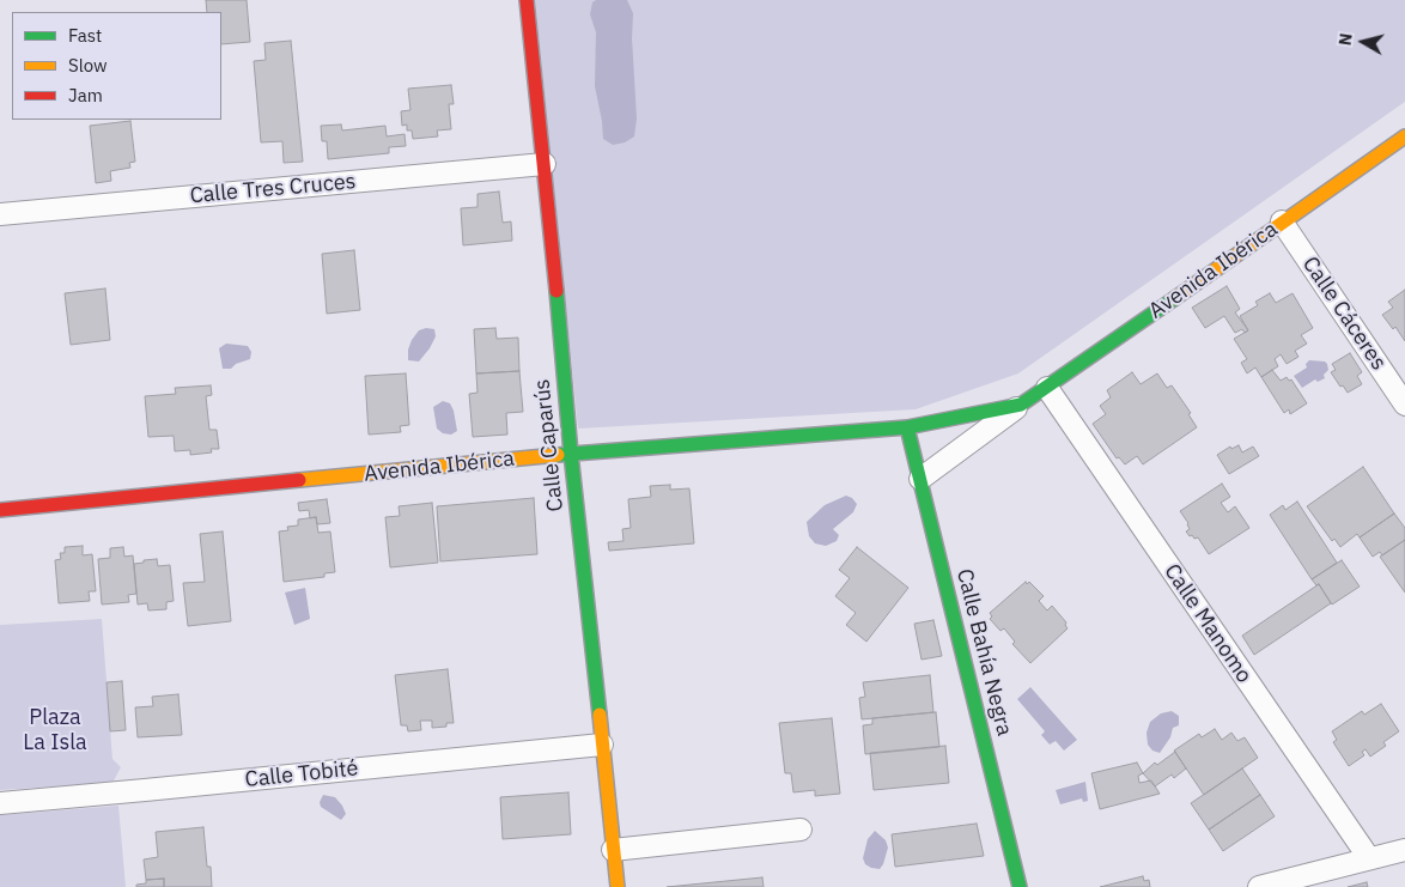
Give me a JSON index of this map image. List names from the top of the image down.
{
  "streets": {
    "street": [
      "Calle Tres Cruces",
      "Avenida Ibérica",
      "Calle Cáceres",
      "Calle Caparús",
      "Calle Manomo",
      "Calle Bahía Negra",
      "Calle Tobité"
    ]
  },
  "crossings": [
    ["Calle Tres Cruces", "Calle Caparús"],
    ["Avenida Ibérica", "Calle Cáceres"],
    ["Avenida Ibérica", "Calle Caparús"],
    ["Avenida Ibérica", "Calle Manomo"],
    ["Avenida Ibérica", "Calle Bahía Negra"],
    ["Calle Caparús", "Calle Tobité"]
  ],
  "parks": ["Plaza La Isla"],
  "legend": ["Fast", "Slow", "Jam"],
  "north": "left"
}
